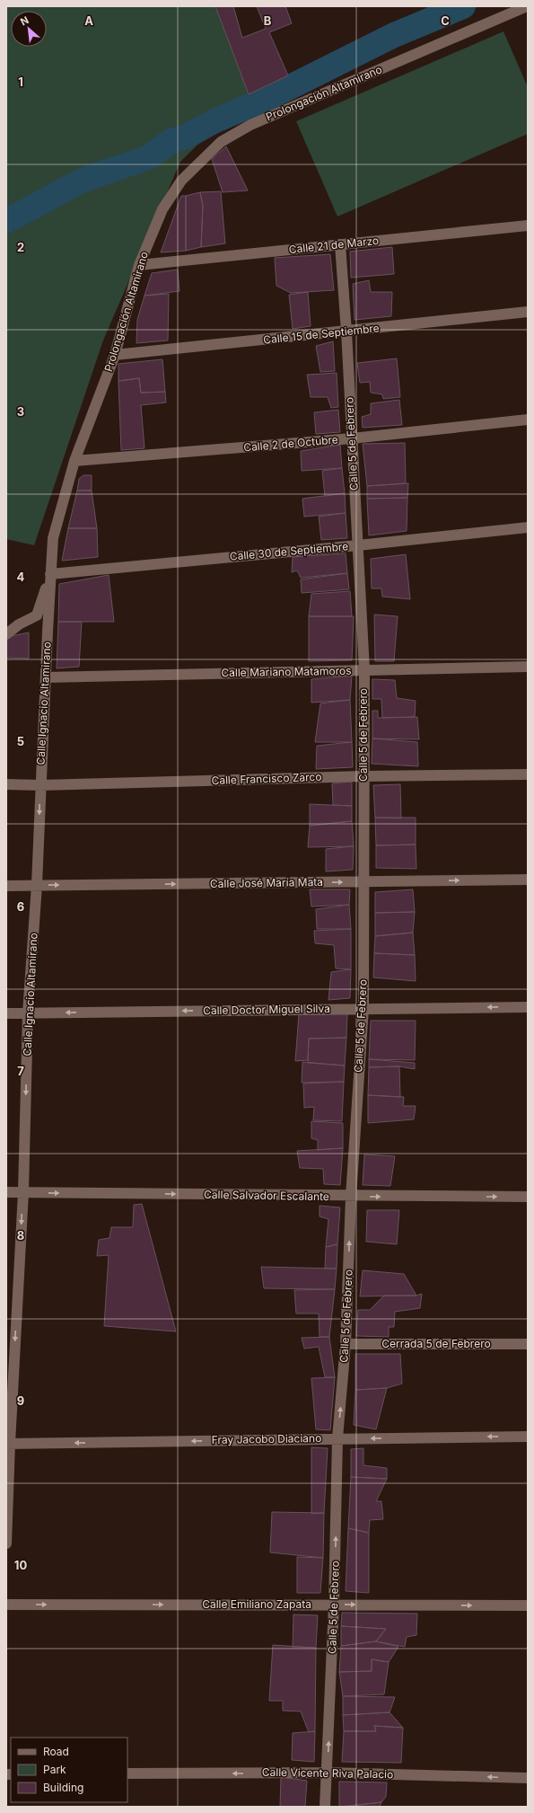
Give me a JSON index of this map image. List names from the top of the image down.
{
  "streets": {
    "street": [
      "Prolongación Altamirano",
      "Calle 21 de Marzo",
      "Calle 15 de Septiembre",
      "Calle 2 de Octubre",
      "Calle 5 de Febrero",
      "Calle 30 de Septiembre",
      "Calle Mariano Matamoros",
      "Calle Ignacio Altamirano",
      "Calle Francisco Zarco",
      "Calle José María Mata",
      "Calle Doctor Miguel Silva",
      "Calle Salvador Escalante",
      "Cerrada 5 de Febrero",
      "Fray Jacobo Diaciano",
      "Calle Emiliano Zapata",
      "Calle Vicente Riva Palacio"
    ]
  },
  "crossings": [
    ["Prolongación Altamirano", "Calle 21 de Marzo"],
    ["Prolongación Altamirano", "Calle 15 de Septiembre"],
    ["Prolongación Altamirano", "Calle 2 de Octubre"],
    ["Prolongación Altamirano", "Calle 30 de Septiembre"],
    ["Prolongación Altamirano", "Calle Ignacio Altamirano"],
    ["Calle 21 de Marzo", "Calle 5 de Febrero"],
    ["Calle 15 de Septiembre", "Calle 5 de Febrero"],
    ["Calle 2 de Octubre", "Calle 5 de Febrero"],
    ["Calle 5 de Febrero", "Calle 30 de Septiembre"],
    ["Calle 5 de Febrero", "Calle Mariano Matamoros"],
    ["Calle 5 de Febrero", "Calle Francisco Zarco"],
    ["Calle 5 de Febrero", "Calle José María Mata"],
    ["Calle 5 de Febrero", "Calle Doctor Miguel Silva"],
    ["Calle 5 de Febrero", "Calle Salvador Escalante"],
    ["Calle 5 de Febrero", "Cerrada 5 de Febrero"],
    ["Calle 5 de Febrero", "Fray Jacobo Diaciano"],
    ["Calle 5 de Febrero", "Calle Emiliano Zapata"],
    ["Calle 5 de Febrero", "Calle Vicente Riva Palacio"],
    ["Calle 30 de Septiembre", "Calle Ignacio Altamirano"],
    ["Calle Mariano Matamoros", "Calle Ignacio Altamirano"],
    ["Calle Ignacio Altamirano", "Calle Francisco Zarco"],
    ["Calle Ignacio Altamirano", "Calle José María Mata"],
    ["Calle Ignacio Altamirano", "Calle Doctor Miguel Silva"],
    ["Calle Ignacio Altamirano", "Calle Salvador Escalante"],
    ["Calle Ignacio Altamirano", "Fray Jacobo Diaciano"]
  ],
  "one_way": [
    "Calle 5 de Febrero",
    "Calle Ignacio Altamirano",
    "Calle José María Mata",
    "Calle Doctor Miguel Silva",
    "Calle Salvador Escalante",
    "Fray Jacobo Diaciano",
    "Calle Emiliano Zapata",
    "Calle Vicente Riva Palacio"
  ],
  "legend": ["Road", "Park", "Building"],
  "north": "top left",
  "grid": {
    "columns": ["A", "B", "C"],
    "rows": [
      "1",
      "2",
      "3",
      "4",
      "5",
      "6",
      "7",
      "8",
      "9",
      "10"
    ]
  }
}
